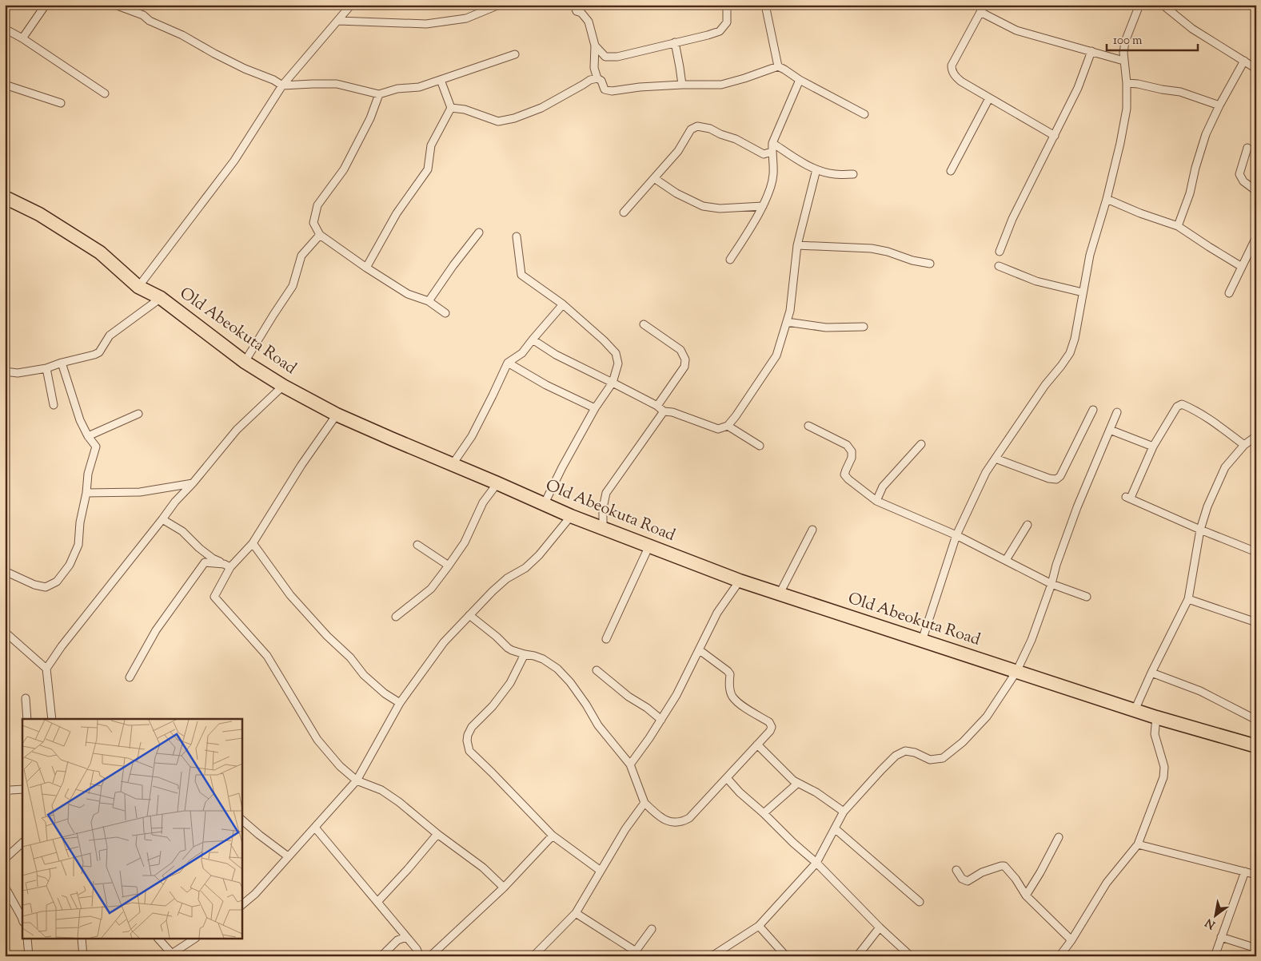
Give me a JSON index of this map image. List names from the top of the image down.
{
  "streets": {
    "highway": ["Old Abeokuta Road"]
  },
  "scale_bar": "100 m",
  "north": "bottom left"
}
